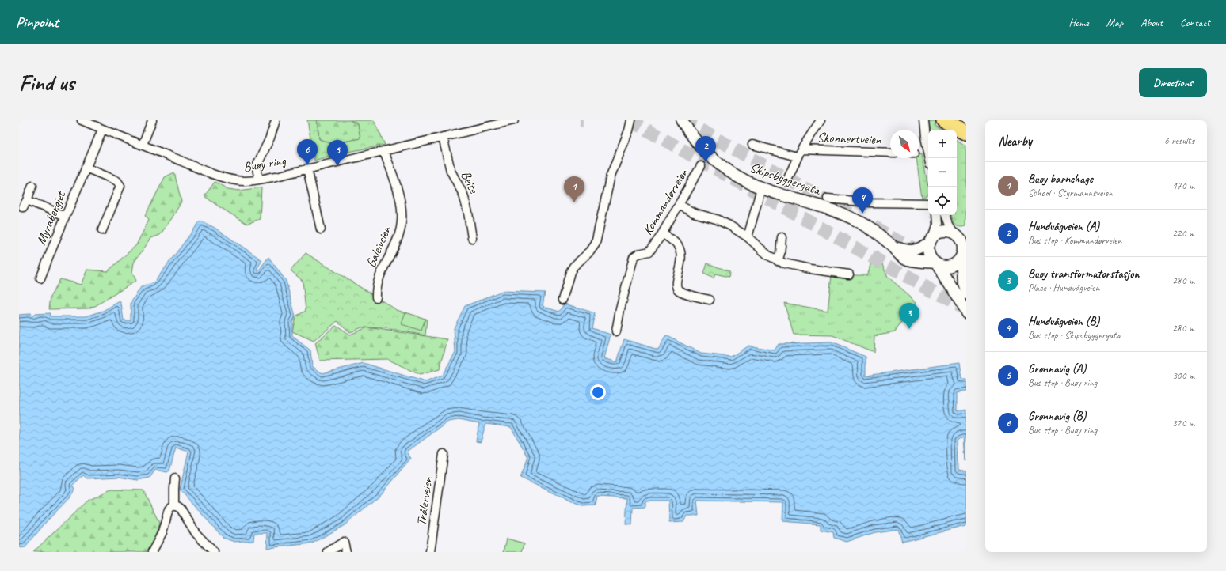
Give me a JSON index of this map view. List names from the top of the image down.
{
  "streets": {
    "main road": ["Skipsbyggergata"],
    "street": [
      "Skonnertveien",
      "Buøy ring",
      "Beite",
      "Kommandørveien",
      "Myrabergjet",
      "Galeiveien",
      "Trålerveien"
    ]
  },
  "crossings": [
    ["Buøy ring", "Beite"],
    ["Buøy ring", "Myrabergjet"],
    ["Buøy ring", "Galeiveien"]
  ],
  "north": "bottom right",
  "page": {
    "header": "Pinpoint",
    "nav": [
      "Home",
      "Map",
      "About",
      "Contact"
    ],
    "buttons": "Directions",
    "title": "Find us",
    "heading": ["Nearby", "6 results"],
    "map_buttons": ["+", "−"],
    "pins": [
      "2",
      "6",
      "5",
      "1",
      "4",
      "3"
    ],
    "list": [
      {
        "mark": "1",
        "name": "Buøy barnehage",
        "note": "School · Styrmannsveien",
        "value": "170 m"
      },
      {
        "mark": "2",
        "name": "Hundvågveien (A)",
        "note": "Bus stop · Kommandørveien",
        "value": "220 m"
      },
      {
        "mark": "3",
        "name": "Buøy transformatorstasjon",
        "note": "Place · Hundvågveien",
        "value": "280 m"
      },
      {
        "mark": "4",
        "name": "Hundvågveien (B)",
        "note": "Bus stop · Skipsbyggergata",
        "value": "280 m"
      },
      {
        "mark": "5",
        "name": "Grønnavig (A)",
        "note": "Bus stop · Buøy ring",
        "value": "300 m"
      },
      {
        "mark": "6",
        "name": "Grønnavig (B)",
        "note": "Bus stop · Buøy ring",
        "value": "320 m"
      }
    ]
  }
}
